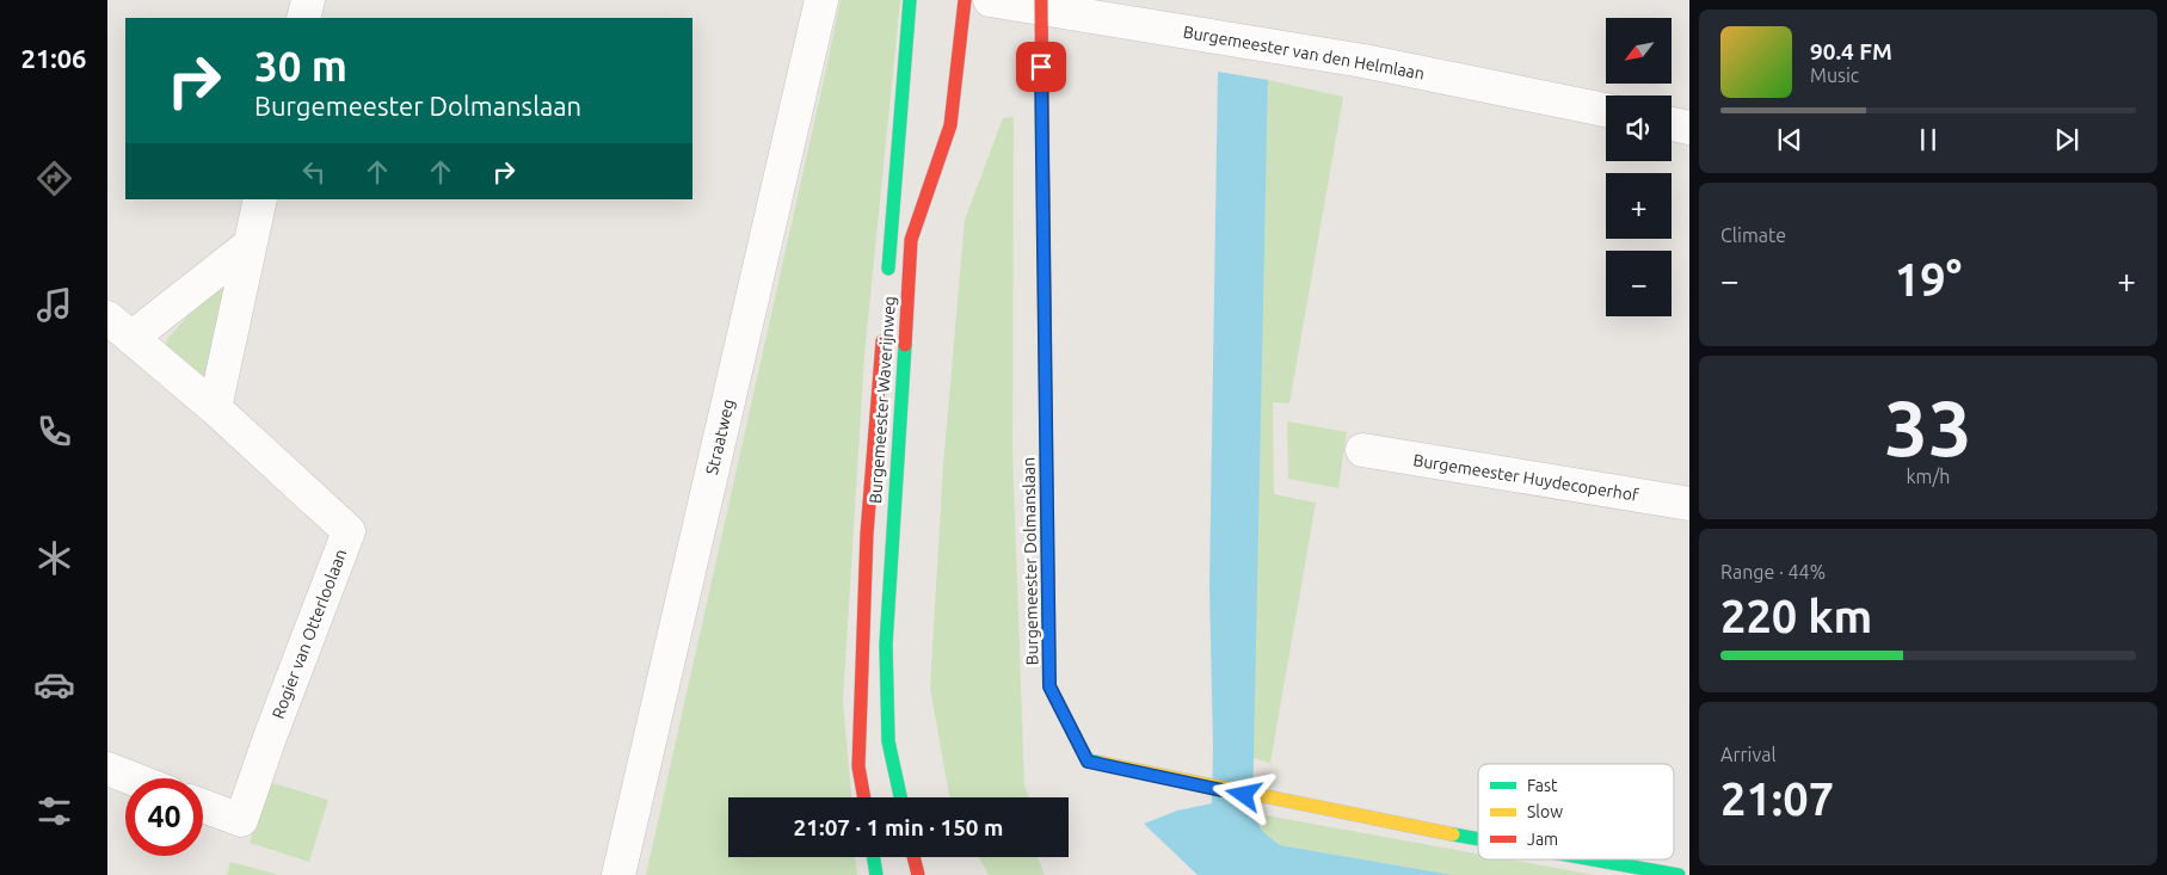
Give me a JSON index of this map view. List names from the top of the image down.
{
  "streets": {
    "main road": ["Burgemeester Waverijnweg", "Burgemeester Dolmanslaan"],
    "street": [
      "Burgemeester van den Helmlaan",
      "Straatweg",
      "Burgemeester Huydecoperhof",
      "Rogier van Otterloolaan"
    ]
  },
  "crossings": [
    ["Burgemeester van den Helmlaan", "Burgemeester Dolmanslaan"]
  ],
  "legend": ["Fast", "Slow", "Jam"],
  "north": "bottom left",
  "page": {
    "tabs": "21:06",
    "map_buttons": ["+", "−"],
    "turn": ["30 m", "Burgemeester Dolmanslaan"],
    "song": ["90.4 FM", "Music"],
    "tile": [
      "Climate",
      ["33", "km/h"],
      ["Range · 44%", "220 km"],
      ["Arrival", "21:07"]
    ],
    "heat": ["−", "19°", "+"],
    "limit": "40",
    "trip": "21:07 · 1 min · 150 m"
  }
}
